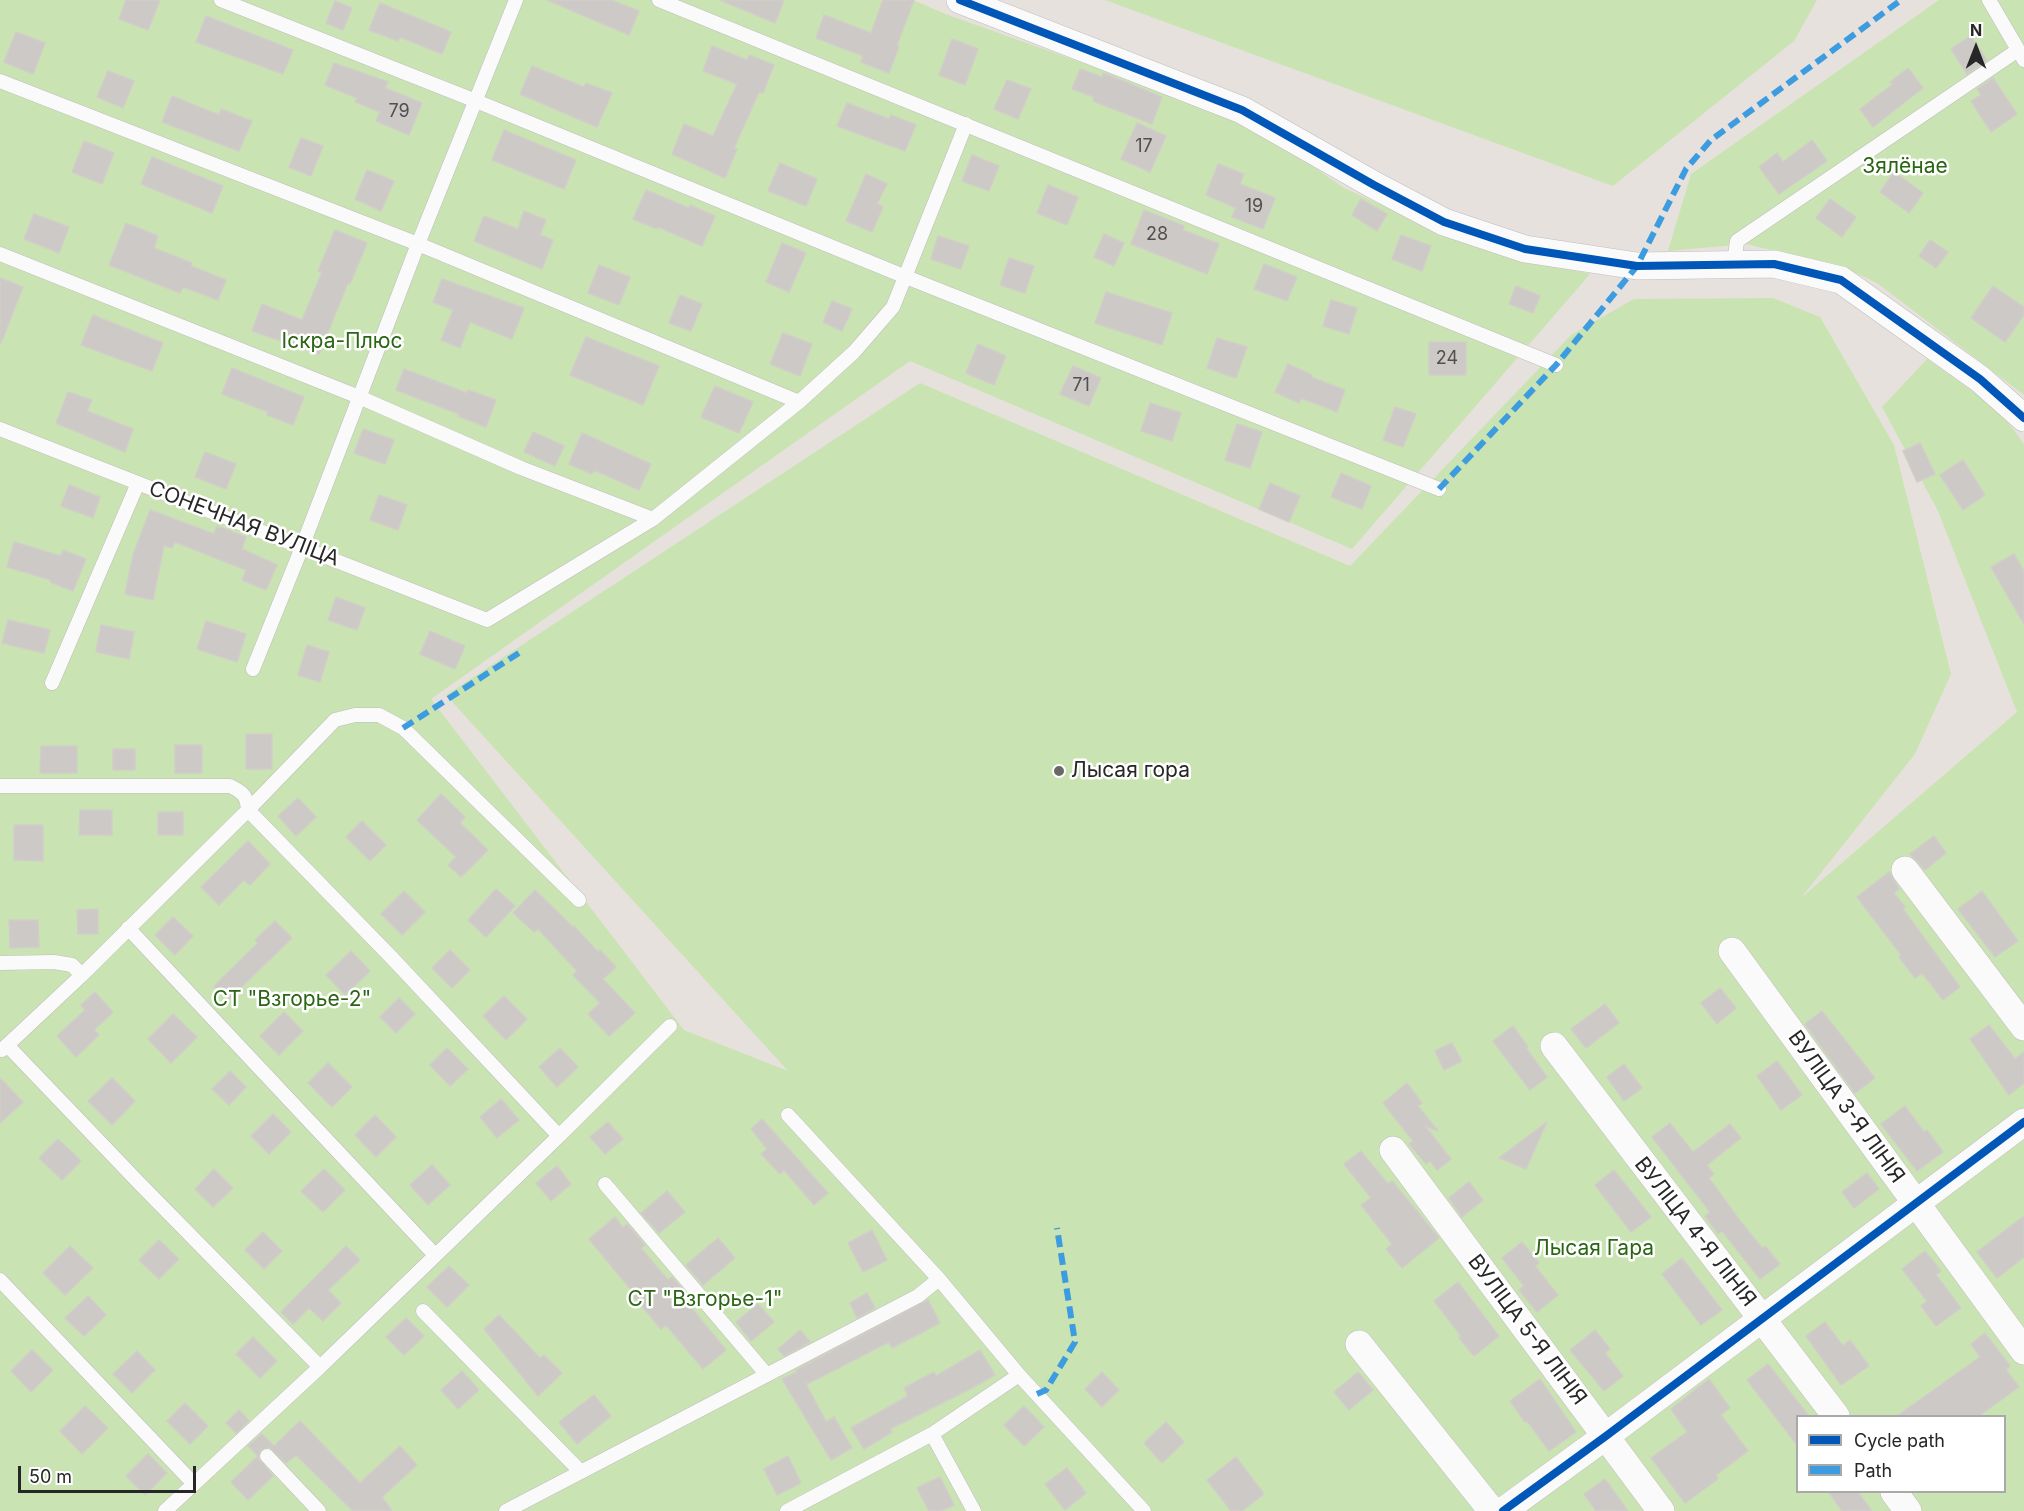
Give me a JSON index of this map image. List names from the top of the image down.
{
  "streets": {
    "street": ["ВУЛІЦА 3-Я ЛІНІЯ", "ВУЛІЦА 4-Я ЛІНІЯ", "ВУЛІЦА 5-Я ЛІНІЯ"],
    "lane": ["СОНЕЧНАЯ ВУЛІЦА"]
  },
  "parks": [
    "Зялёнае",
    "Іскра-Плюс",
    "СТ \"Взгорье-2\"",
    "Лысая Гара",
    "СТ \"Взгорье-1\""
  ],
  "places": ["Лысая гора"],
  "house_numbers": [
    "79",
    "17",
    "19",
    "28",
    "24",
    "71"
  ],
  "legend": ["Cycle path", "Path"],
  "scale_bar": "50 m",
  "north": "top"
}
